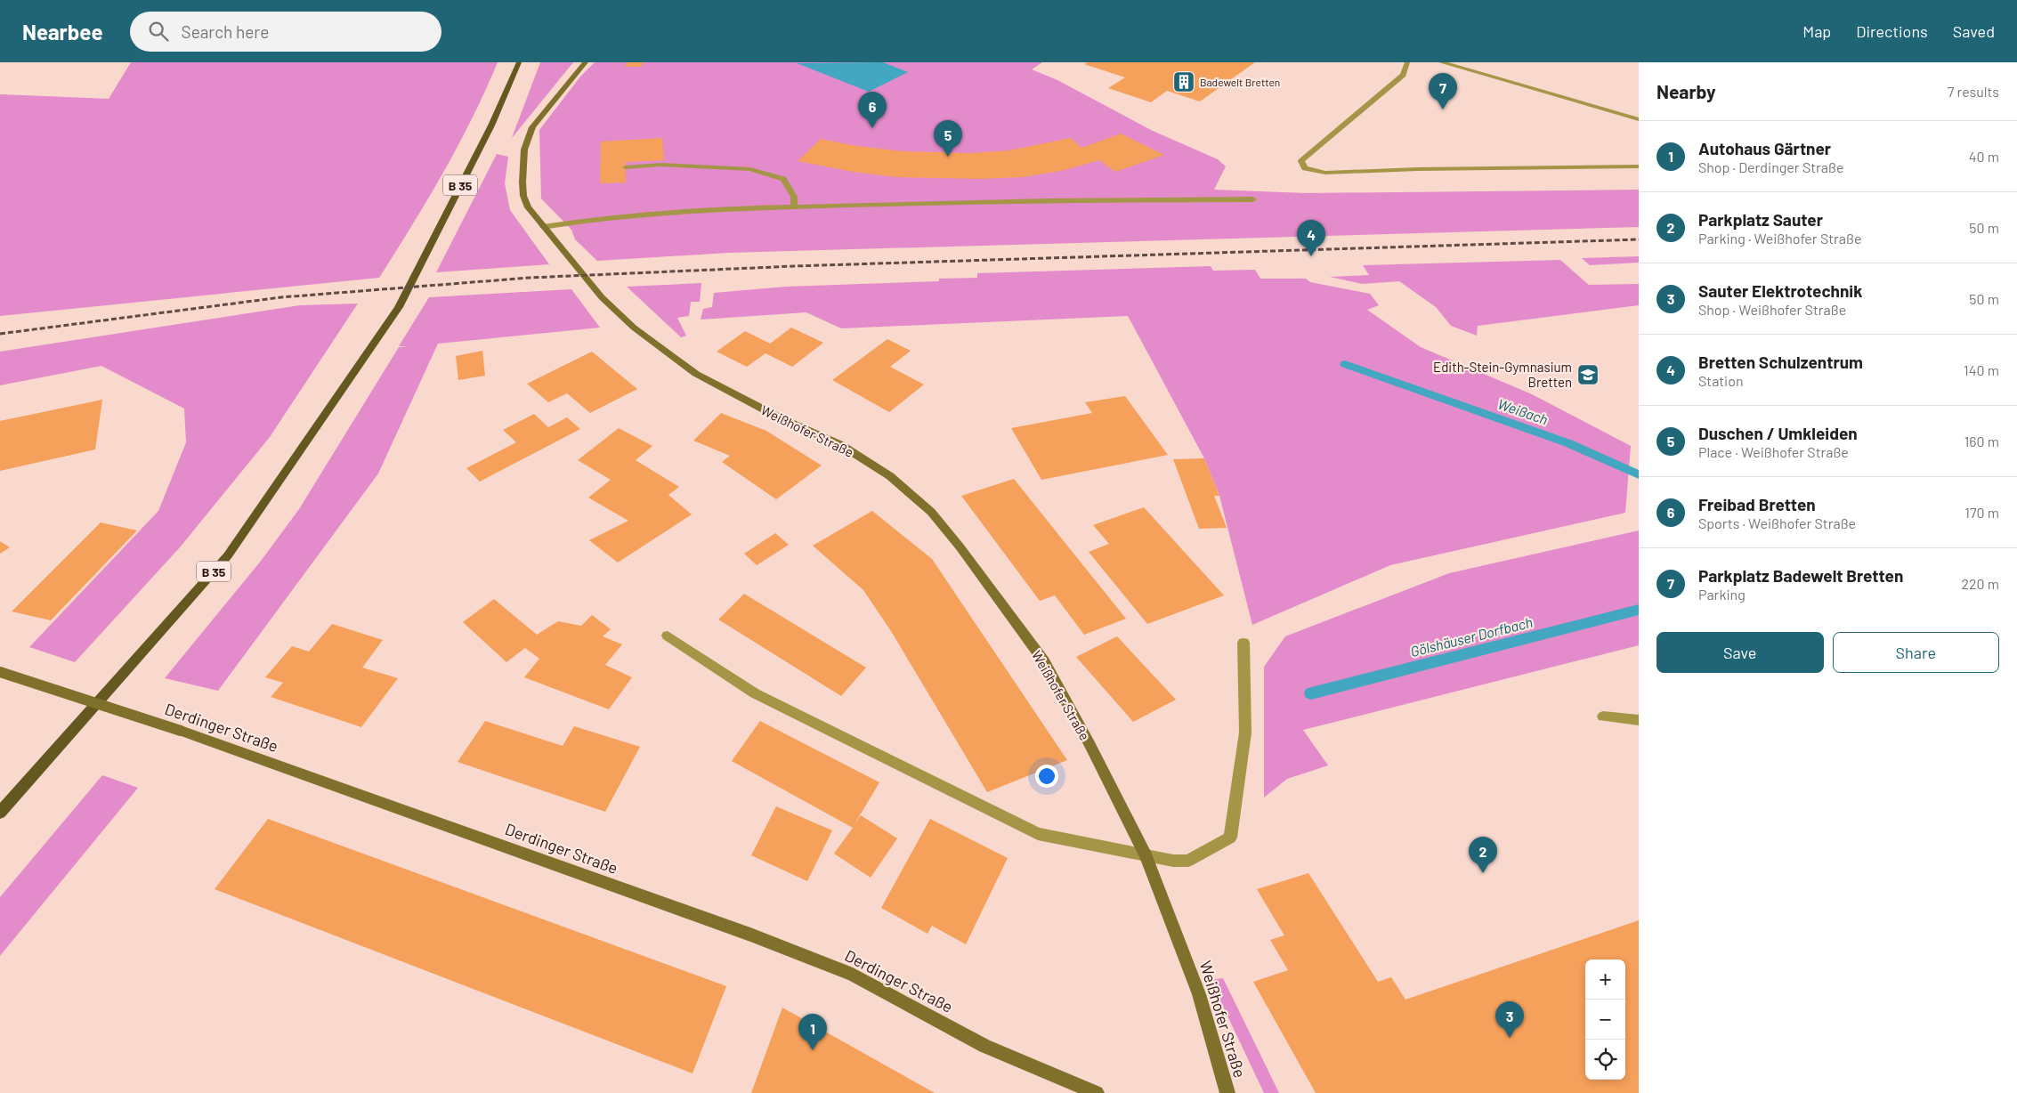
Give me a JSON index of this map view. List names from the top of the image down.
{
  "streets": {
    "main road": ["B 35", "Weißhofer Straße", "Derdinger Straße"]
  },
  "water": ["Weißach", "Gölshäuser Dorfbach"],
  "places": {
    "building": ["Badewelt Bretten"],
    "school or university": ["Edith-Stein-Gymnasium Bretten"]
  },
  "page": {
    "header": "Nearbee",
    "search": "Search here",
    "nav": ["Map", "Directions", "Saved"],
    "heading": ["Nearby", "7 results"],
    "pins": [
      "7",
      "6",
      "5",
      "4",
      "2",
      "3",
      "1"
    ],
    "list": [
      {
        "mark": "1",
        "name": "Autohaus Gärtner",
        "note": "Shop · Derdinger Straße",
        "value": "40 m"
      },
      {
        "mark": "2",
        "name": "Parkplatz Sauter",
        "note": "Parking · Weißhofer Straße",
        "value": "50 m"
      },
      {
        "mark": "3",
        "name": "Sauter Elektrotechnik",
        "note": "Shop · Weißhofer Straße",
        "value": "50 m"
      },
      {
        "mark": "4",
        "name": "Bretten Schulzentrum",
        "note": "Station",
        "value": "140 m"
      },
      {
        "mark": "5",
        "name": "Duschen / Umkleiden",
        "note": "Place · Weißhofer Straße",
        "value": "160 m"
      },
      {
        "mark": "6",
        "name": "Freibad Bretten",
        "note": "Sports · Weißhofer Straße",
        "value": "170 m"
      },
      {
        "mark": "7",
        "name": "Parkplatz Badewelt Bretten",
        "note": "Parking",
        "value": "220 m"
      }
    ],
    "buttons": ["Save", "Share"],
    "map_buttons": ["+", "−"]
  }
}
